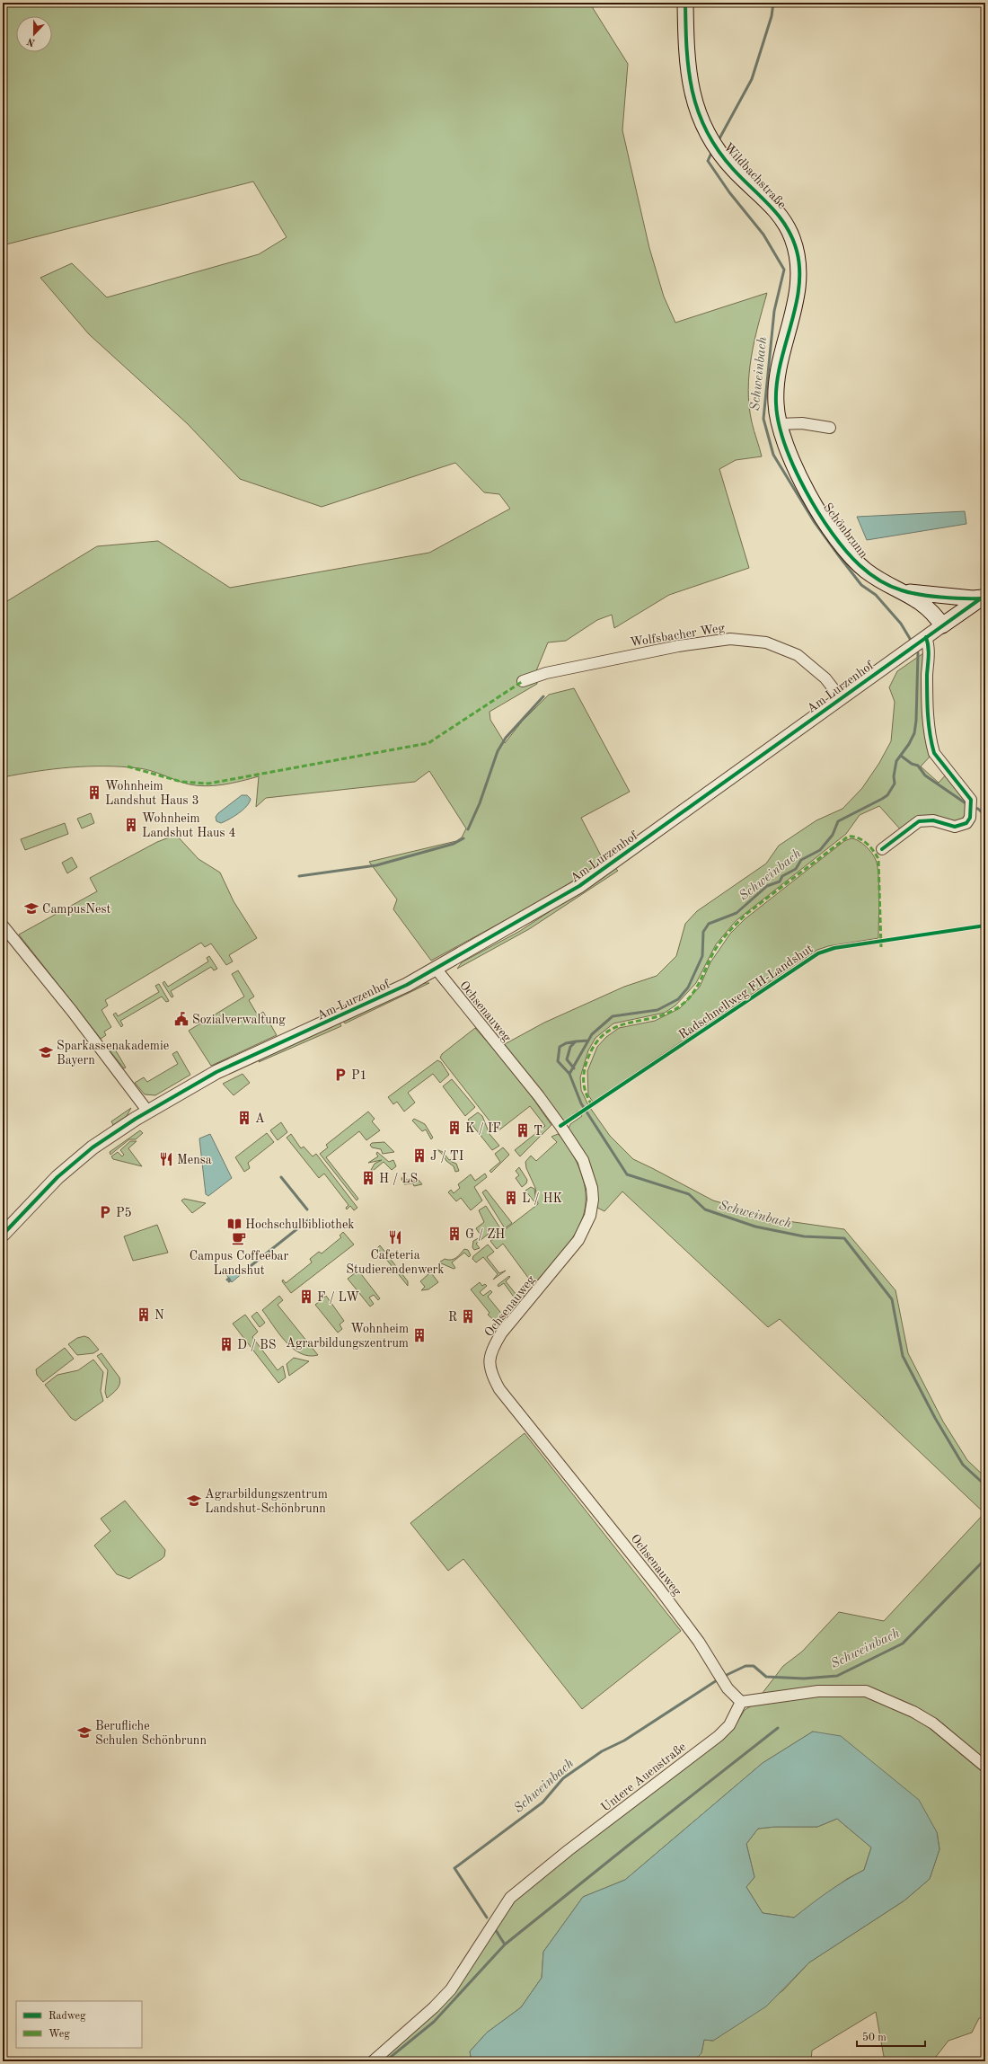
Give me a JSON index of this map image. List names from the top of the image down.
{
  "streets": {
    "main road": ["Wildbachstraße", "Schönbrunn", "Am Lurzenhof"],
    "street": ["Wolfsbacher Weg", "Ochsenauweg", "Untere Auenstraße"],
    "cycle path": ["Radschnellweg FH-Landshut"]
  },
  "crossings": [
    ["Wildbachstraße", "Schönbrunn"],
    ["Schönbrunn", "Am Lurzenhof"],
    ["Wolfsbacher Weg", "Am Lurzenhof"],
    ["Am Lurzenhof", "Ochsenauweg"],
    ["Ochsenauweg", "Untere Auenstraße"]
  ],
  "water": ["Schweinbach"],
  "places": {
    "building": [
      "Wohnheim Landshut Haus 3",
      "Wohnheim Landshut Haus 4",
      "A",
      "K / IF",
      "T",
      "J / TI",
      "H / LS",
      "L / HK",
      "G / ZH",
      "F / LW",
      "N",
      "R",
      "Wohnheim Agrarbildungszentrum",
      "D / BS"
    ],
    "school or university": [
      "CampusNest",
      "Sparkassenakademie Bayern",
      "Agrarbildungszentrum Landshut-Schönbrunn",
      "Berufliche Schulen Schönbrunn"
    ],
    "public building": ["Sozialverwaltung"],
    "parking": ["P1", "P5"],
    "restaurant": ["Mensa", "Cafeteria Studierendenwerk"],
    "library": ["Hochschulbibliothek"],
    "cafe": ["Campus Coffeebar Landshut"]
  },
  "legend": ["Radweg", "Weg"],
  "scale_bar": "50 m",
  "north": "bottom"
}
